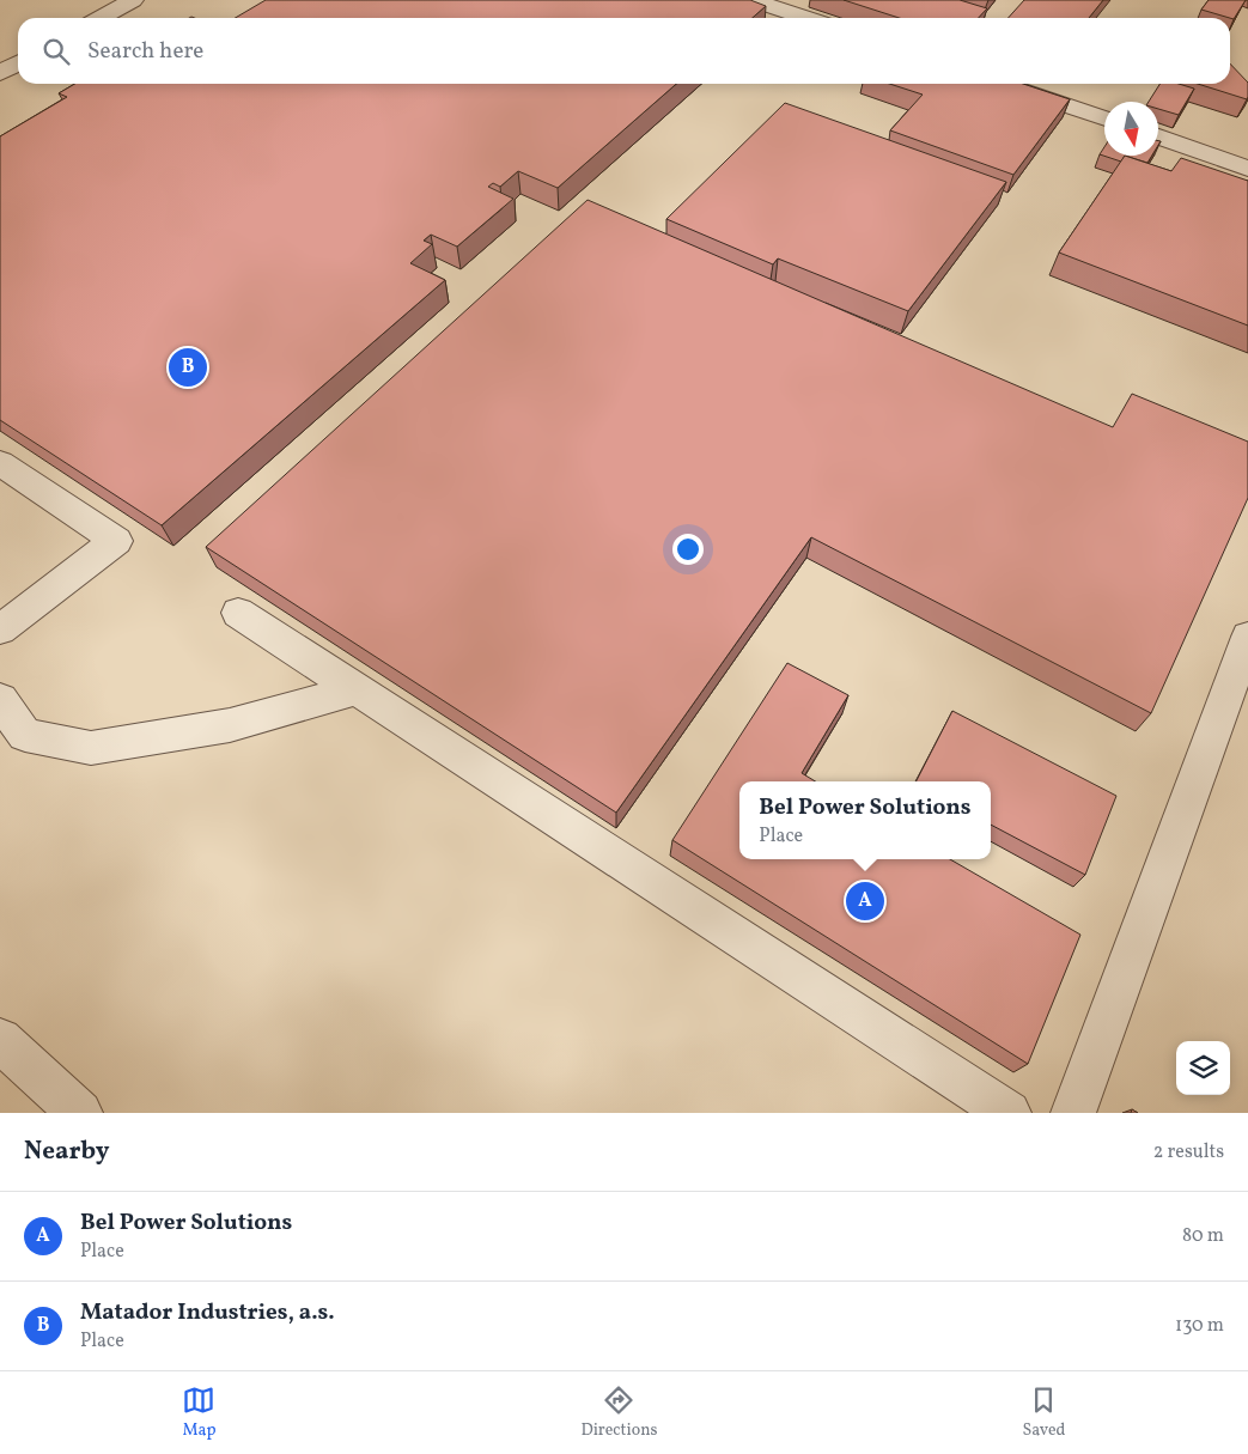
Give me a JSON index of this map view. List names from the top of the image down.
{
  "north": "bottom",
  "page": {
    "search": "Search here",
    "pins": ["B", "A"],
    "popup": ["Bel Power Solutions", "Place"],
    "heading": ["Nearby", "2 results"],
    "list": [
      {
        "mark": "A",
        "name": "Bel Power Solutions",
        "note": "Place",
        "value": "80 m"
      },
      {
        "mark": "B",
        "name": "Matador Industries, a.s.",
        "note": "Place",
        "value": "130 m"
      }
    ],
    "nav": ["Map", "Directions", "Saved"]
  }
}
